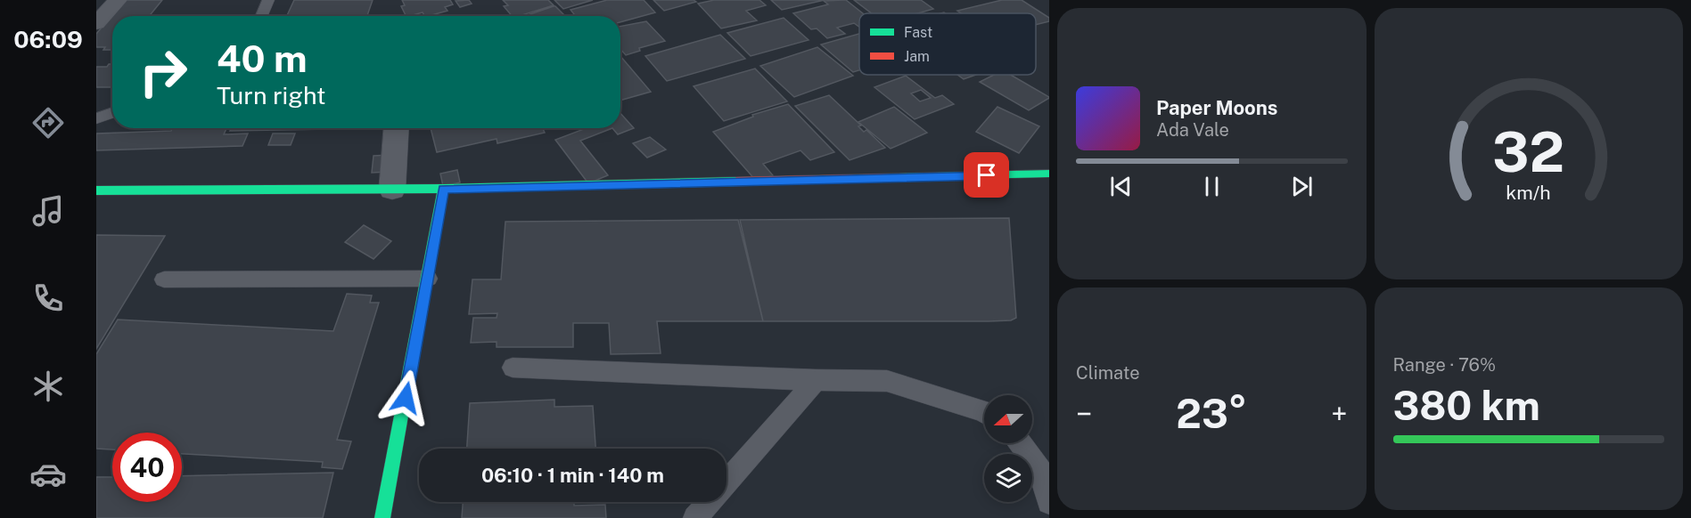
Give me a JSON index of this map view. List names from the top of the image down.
{
  "legend": ["Fast", "Jam"],
  "north": "left",
  "page": {
    "tabs": "06:09",
    "turn": ["40 m", "Turn right"],
    "song": ["Paper Moons", "Ada Vale"],
    "tile": [
      "Climate",
      ["Range · 76%", "380 km"]
    ],
    "heat": ["−", "23°", "+"],
    "limit": "40",
    "trip": "06:10 · 1 min · 140 m",
    "gauge": ["32", "km/h"]
  }
}
